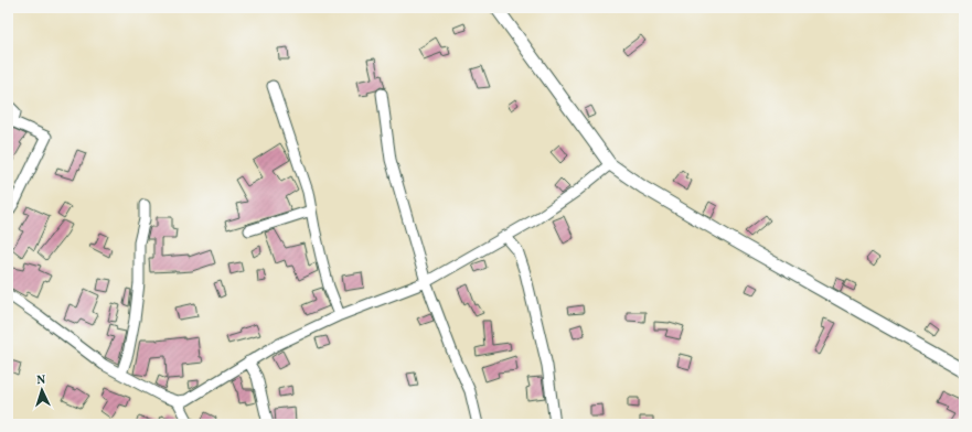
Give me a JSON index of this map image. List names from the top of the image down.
{
  "north": "top"
}
